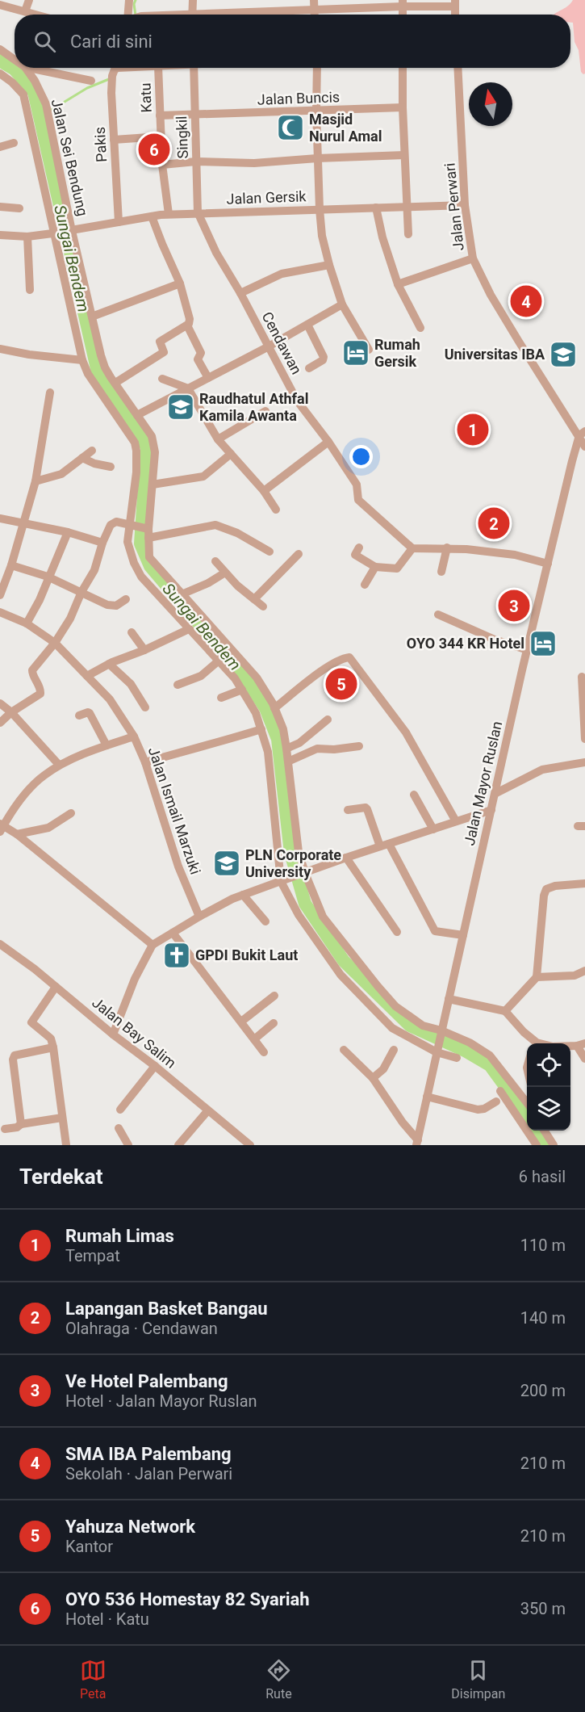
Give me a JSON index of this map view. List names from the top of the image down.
{
  "streets": {
    "street": [
      "Katu",
      "Jalan Buncis",
      "Singkil",
      "Pakis",
      "Jalan Sei Bendung",
      "Jalan Gersik",
      "Jalan Perwari",
      "Cendawan",
      "Jalan Mayor Ruslan",
      "Jalan Ismail Marzuki",
      "Jalan Bay Salim"
    ]
  },
  "crossings": [
    ["Katu", "Jalan Buncis"],
    ["Katu", "Jalan Gersik"],
    ["Jalan Buncis", "Singkil"],
    ["Singkil", "Jalan Gersik"],
    ["Singkil", "Cendawan"],
    ["Pakis", "Jalan Gersik"],
    ["Jalan Sei Bendung", "Jalan Gersik"],
    ["Jalan Sei Bendung", "Jalan Mayor Ruslan"],
    ["Jalan Gersik", "Jalan Perwari"],
    ["Jalan Gersik", "Cendawan"],
    ["Jalan Perwari", "Jalan Mayor Ruslan"]
  ],
  "water": ["Sungai Bendem"],
  "places": {
    "mosque": ["Masjid Nurul Amal"],
    "hotel": ["Rumah Gersik", "OYO 344 KR Hotel"],
    "school or university": ["Universitas IBA", "Raudhatul Athfal Kamila Awanta", "PLN Corporate University"],
    "church": ["GPDI Bukit Laut"]
  },
  "north": "top",
  "page": {
    "search": "Cari di sini",
    "pins": [
      "6",
      "4",
      "1",
      "2",
      "3",
      "5"
    ],
    "heading": ["Terdekat", "6 hasil"],
    "list": [
      {
        "mark": "1",
        "name": "Rumah Limas",
        "note": "Tempat",
        "value": "110 m"
      },
      {
        "mark": "2",
        "name": "Lapangan Basket Bangau",
        "note": "Olahraga · Cendawan",
        "value": "140 m"
      },
      {
        "mark": "3",
        "name": "Ve Hotel Palembang",
        "note": "Hotel · Jalan Mayor Ruslan",
        "value": "200 m"
      },
      {
        "mark": "4",
        "name": "SMA IBA Palembang",
        "note": "Sekolah · Jalan Perwari",
        "value": "210 m"
      },
      {
        "mark": "5",
        "name": "Yahuza Network",
        "note": "Kantor",
        "value": "210 m"
      },
      {
        "mark": "6",
        "name": "OYO 536 Homestay 82 Syariah",
        "note": "Hotel · Katu",
        "value": "350 m"
      }
    ],
    "nav": ["Peta", "Rute", "Disimpan"]
  }
}
